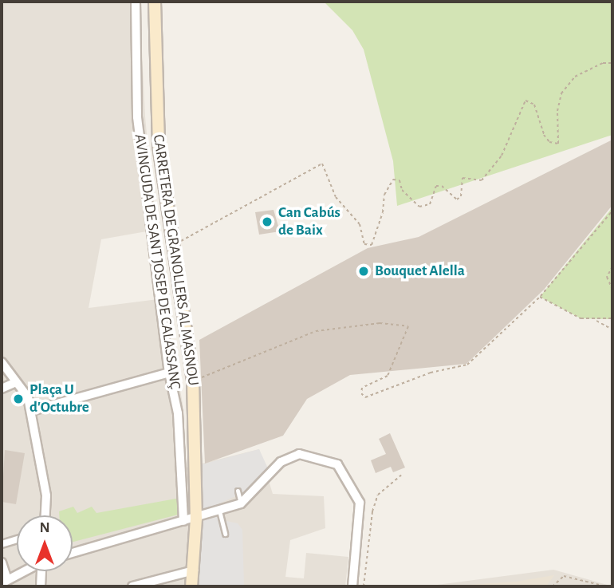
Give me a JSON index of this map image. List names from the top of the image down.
{
  "streets": {
    "main road": ["CARRETERA DE GRANOLLERS AL MASNOU"],
    "street": ["AVINGUDA DE SANT JOSEP DE CALASSANÇ"]
  },
  "places": ["Can Cabús de Baix", "Bouquet Alella", "Plaça U d'Octubre"],
  "north": "top"
}
